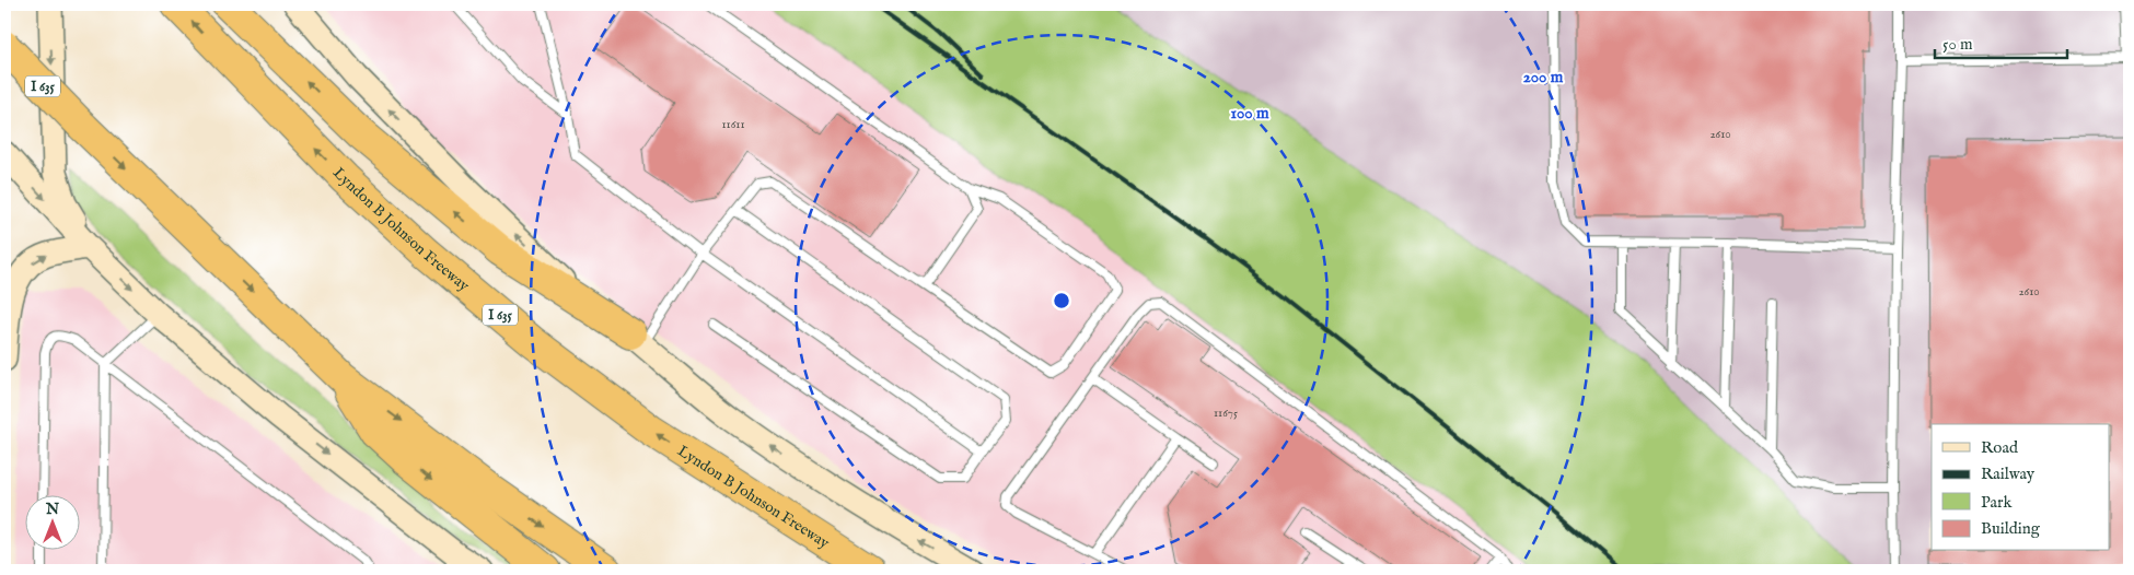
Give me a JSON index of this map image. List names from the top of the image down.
{
  "streets": {
    "highway": ["I 635", "Lyndon B Johnson Freeway"]
  },
  "house_numbers": [
    "11611",
    "2610",
    "2610",
    "11675"
  ],
  "legend": [
    "Road",
    "Railway",
    "Park",
    "Building"
  ],
  "scale_bar": "50 m",
  "north": "top",
  "rings": ["200 m", "100 m"]
}
